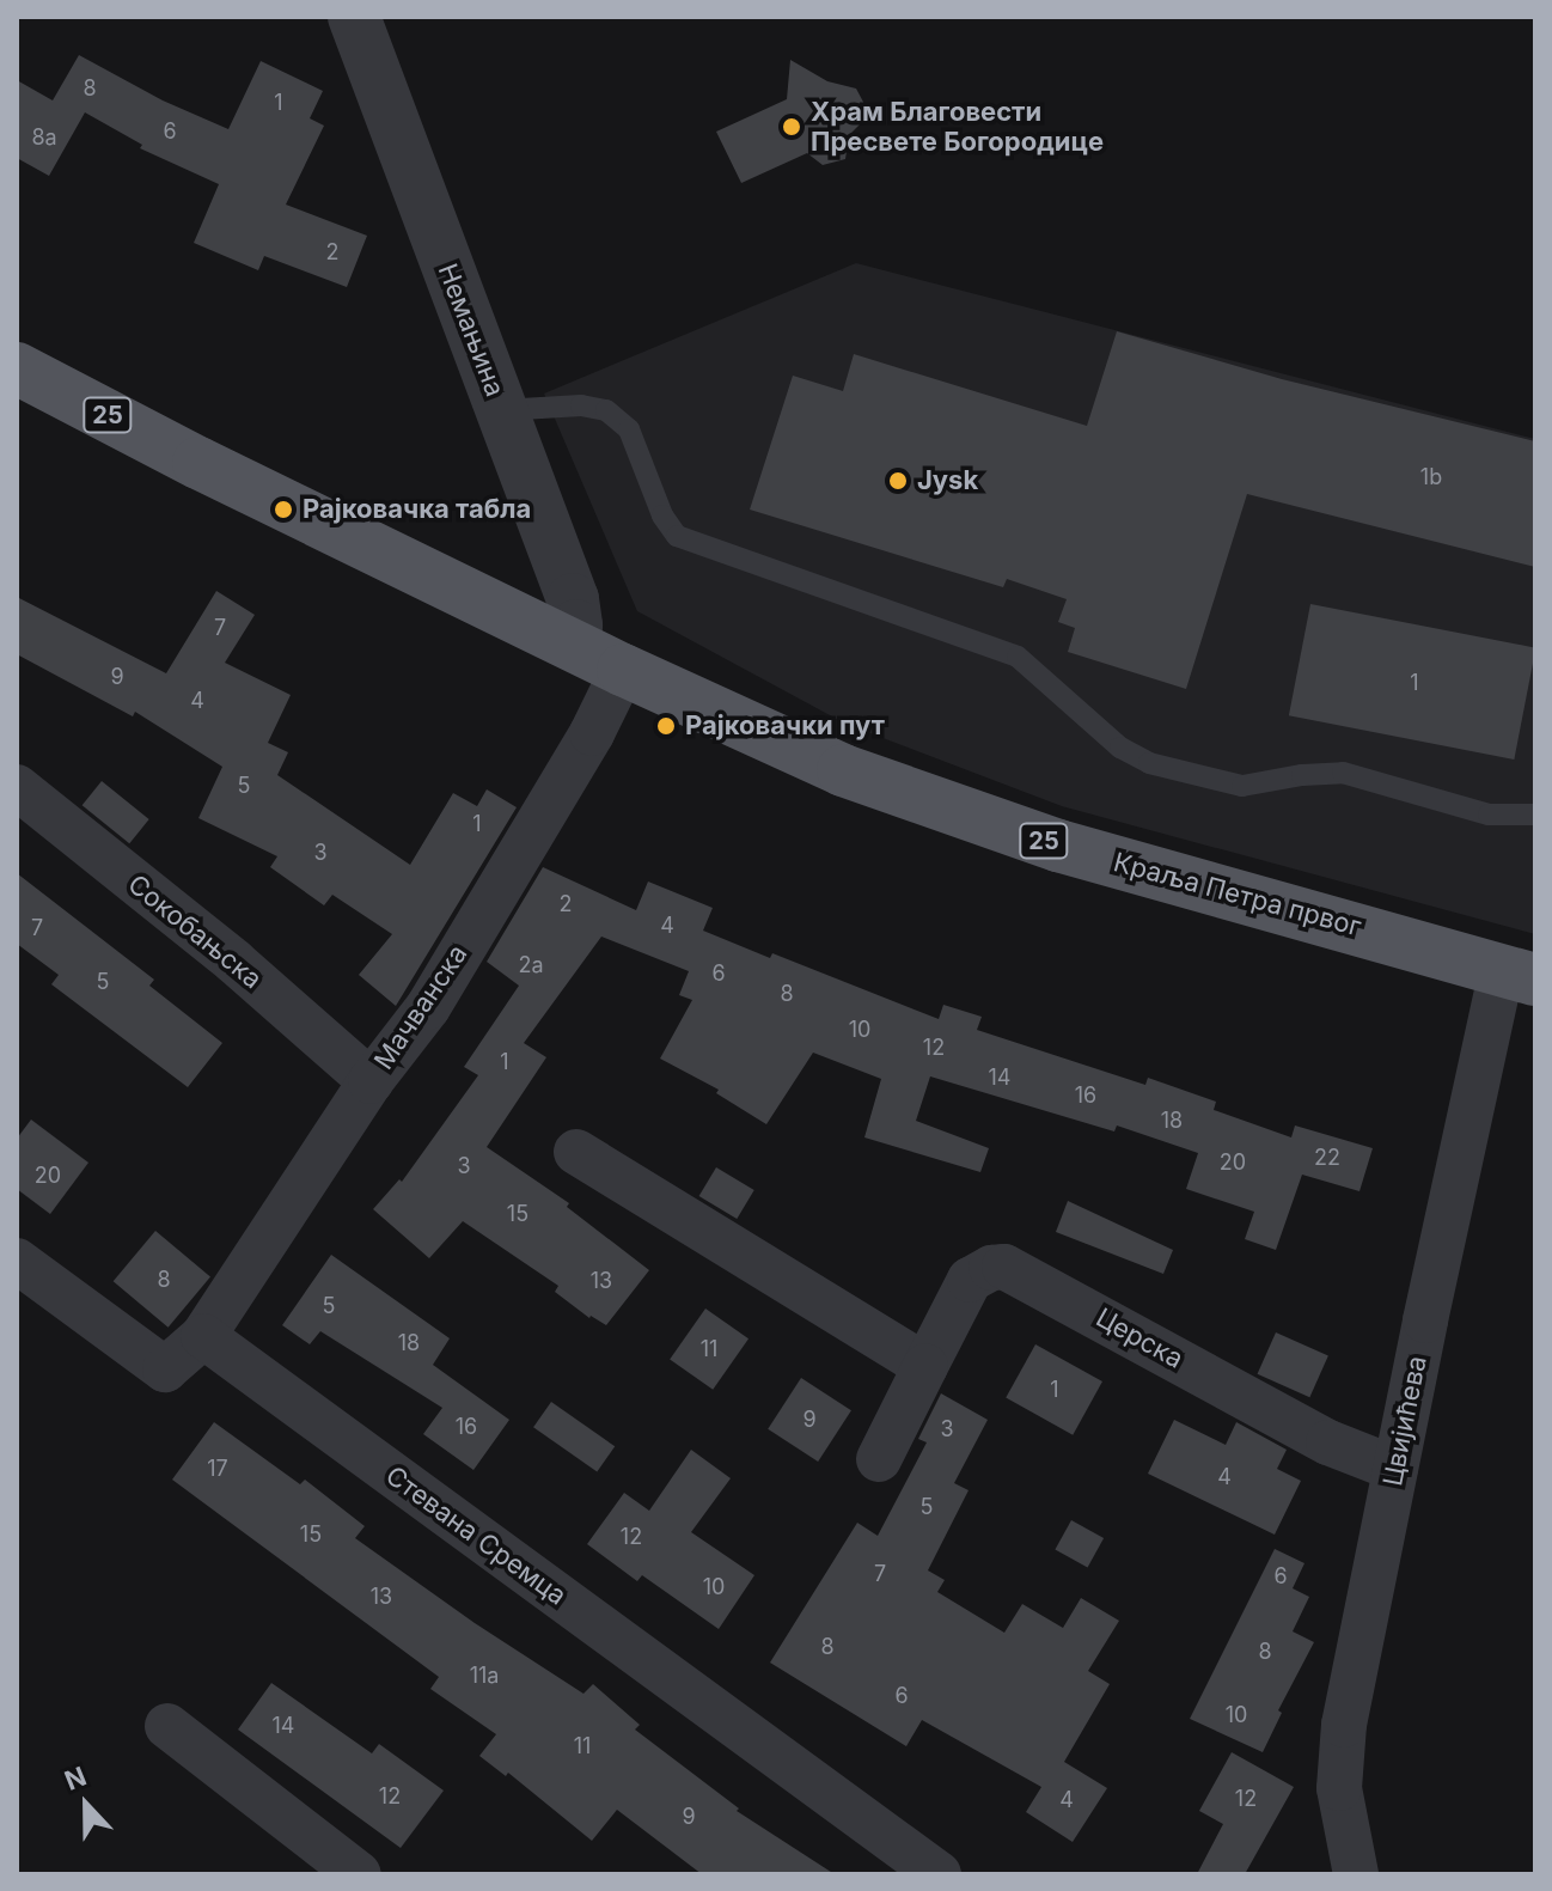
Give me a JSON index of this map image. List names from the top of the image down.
{
  "streets": {
    "main road": ["25", "Краља Петра првог"],
    "street": [
      "Немањина",
      "Сокобањска",
      "Мачванска",
      "Церска",
      "Цвијићева",
      "Стевана Сремца"
    ]
  },
  "crossings": [
    ["Немањина", "25"],
    ["Немањина", "Краља Петра првог"],
    ["25", "Краља Петра првог"],
    ["Краља Петра првог", "Мачванска"],
    ["Краља Петра првог", "Цвијићева"],
    ["Сокобањска", "Мачванска"],
    ["Мачванска", "Стевана Сремца"],
    ["Церска", "Цвијићева"]
  ],
  "places": [
    "Храм Благовести Пресвете Богородице",
    "Jysk",
    "Рајковачка табла",
    "Рајковачки пут"
  ],
  "house_numbers": [
    "8",
    "1",
    "6",
    "8a",
    "2",
    "1b",
    "7",
    "9",
    "1",
    "4",
    "5",
    "1",
    "3",
    "2",
    "4",
    "7",
    "2a",
    "6",
    "5",
    "8",
    "10",
    "12",
    "1",
    "14",
    "16",
    "18",
    "22",
    "20",
    "3",
    "20",
    "15",
    "8",
    "13",
    "5",
    "18",
    "11",
    "1",
    "9",
    "16",
    "3",
    "17",
    "4",
    "5",
    "15",
    "12",
    "7",
    "6",
    "10",
    "13",
    "8",
    "8",
    "11a",
    "6",
    "10",
    "14",
    "11",
    "12",
    "12",
    "4",
    "9"
  ],
  "north": "top"
}
